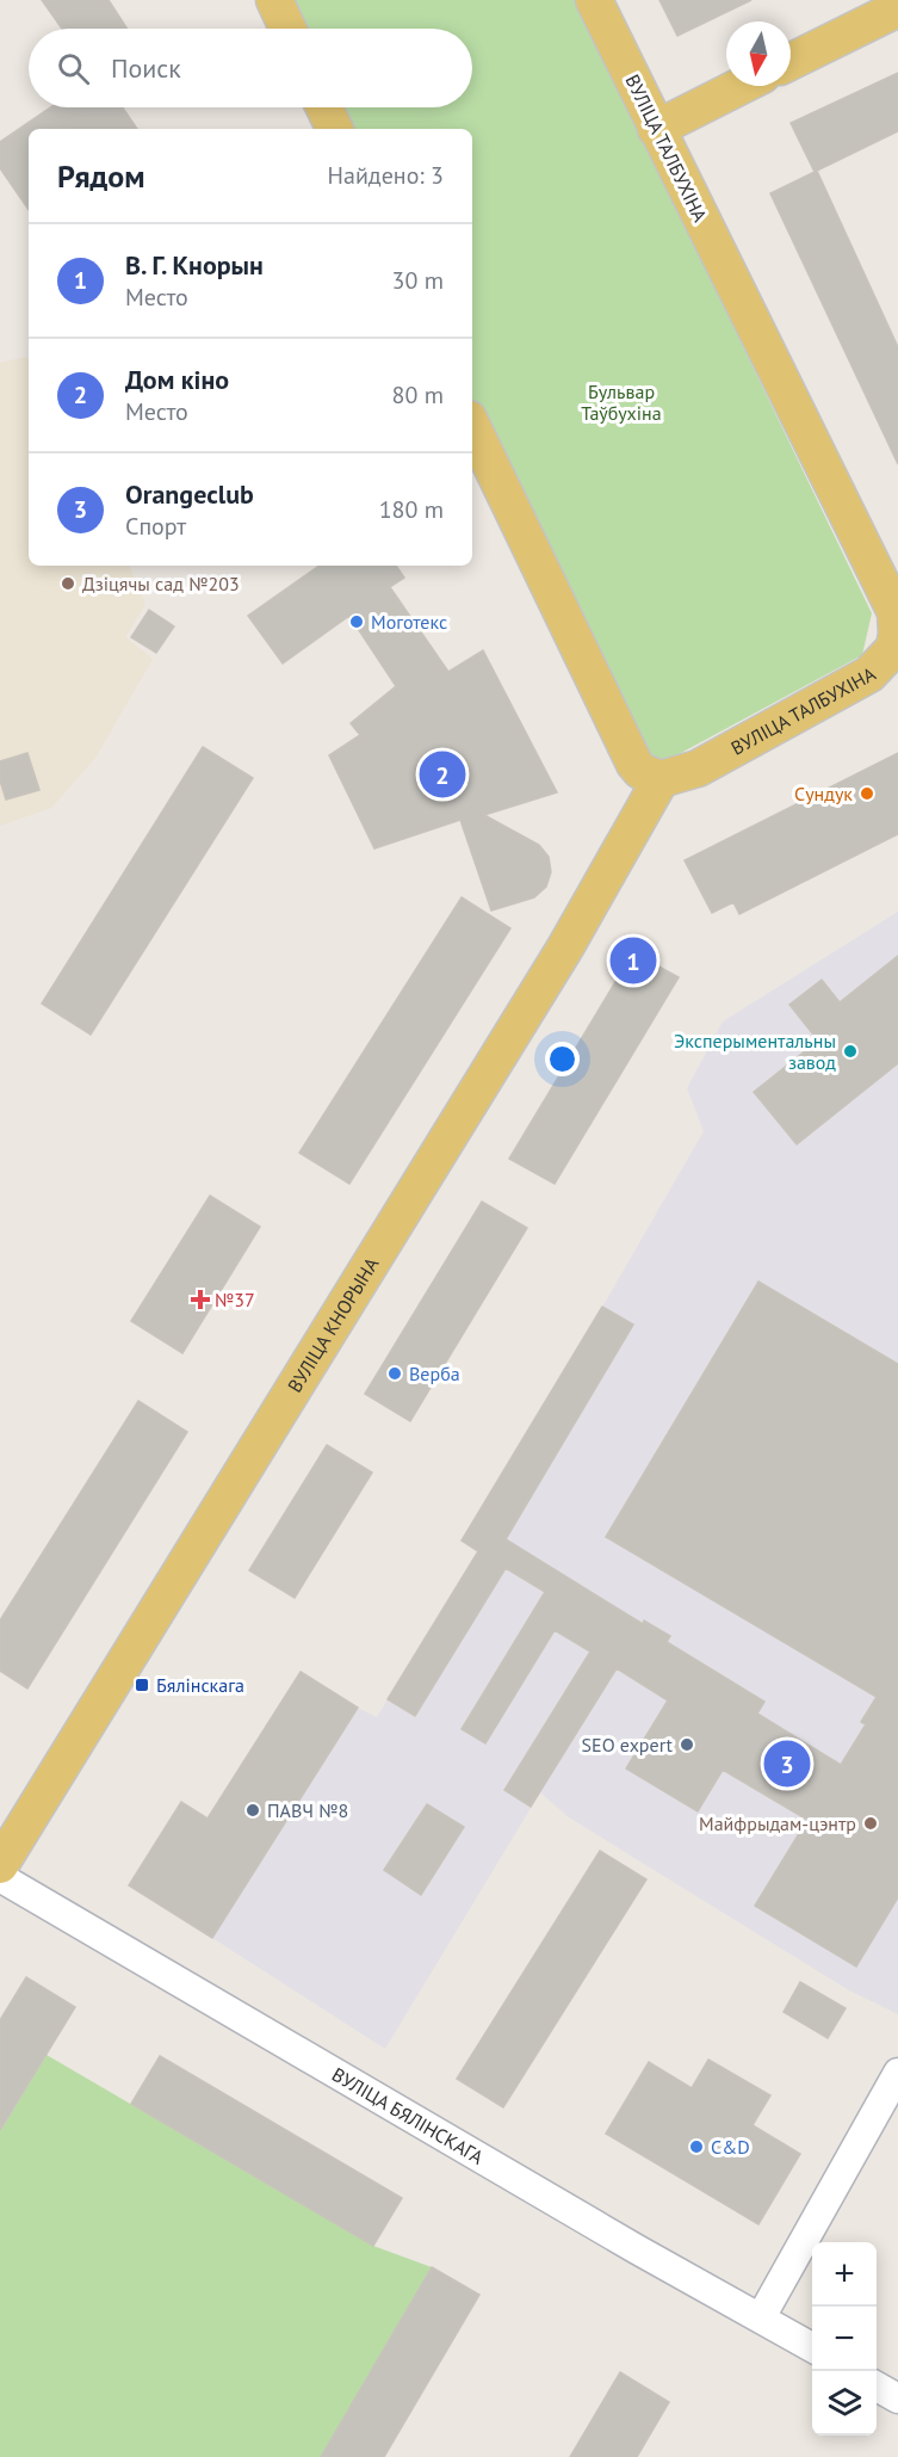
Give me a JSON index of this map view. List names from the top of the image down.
{
  "streets": {
    "main road": ["ВУЛІЦА ТАЛБУХІНА", "ВУЛІЦА КНОРЫНА"],
    "street": ["ВУЛІЦА БЯЛІНСКАГА"]
  },
  "crossings": [
    ["ВУЛІЦА ТАЛБУХІНА", "ВУЛІЦА КНОРЫНА"]
  ],
  "parks": ["Бульвар Таўбухіна"],
  "places": {
    "other": [
      "Дзіцячы сад №203",
      "Моготекс",
      "Сундук",
      "Эксперыментальны завод",
      "Верба",
      "SEO expert",
      "ПАВЧ №8",
      "Майфрыдам-цэнтр",
      "C&D"
    ],
    "health": ["№37"],
    "transit": ["Бялінскага"]
  },
  "north": "bottom",
  "page": {
    "search": "Поиск",
    "heading": ["Рядом", "Найдено: 3"],
    "list": [
      {
        "mark": "1",
        "name": "В. Г. Кнорын",
        "note": "Место",
        "value": "30 m"
      },
      {
        "mark": "2",
        "name": "Дом кіно",
        "note": "Место",
        "value": "80 m"
      },
      {
        "mark": "3",
        "name": "Orangeclub",
        "note": "Спорт",
        "value": "180 m"
      }
    ],
    "pins": ["2", "1", "3"],
    "map_buttons": ["+", "−"]
  }
}
